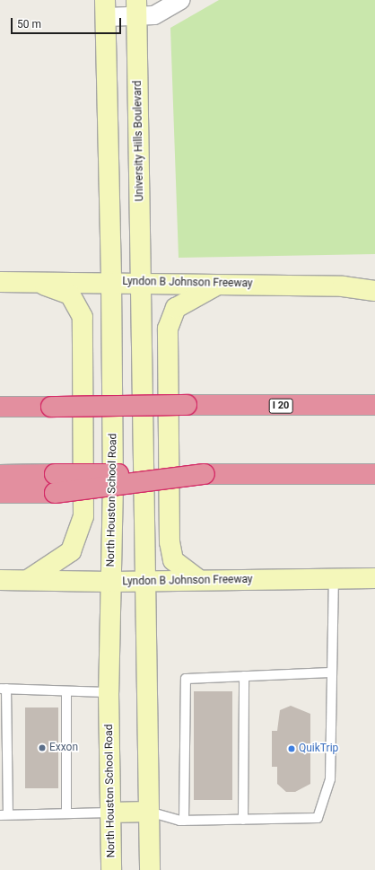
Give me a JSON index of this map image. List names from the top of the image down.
{
  "streets": {
    "highway": ["I 20"],
    "main road": ["University Hills Boulevard", "Lyndon B Johnson Freeway", "North Houston School Road"]
  },
  "crossings": [
    ["University Hills Boulevard", "Lyndon B Johnson Freeway"],
    ["Lyndon B Johnson Freeway", "North Houston School Road"]
  ],
  "places": ["Exxon", "QuikTrip"],
  "scale_bar": "50 m"
}
